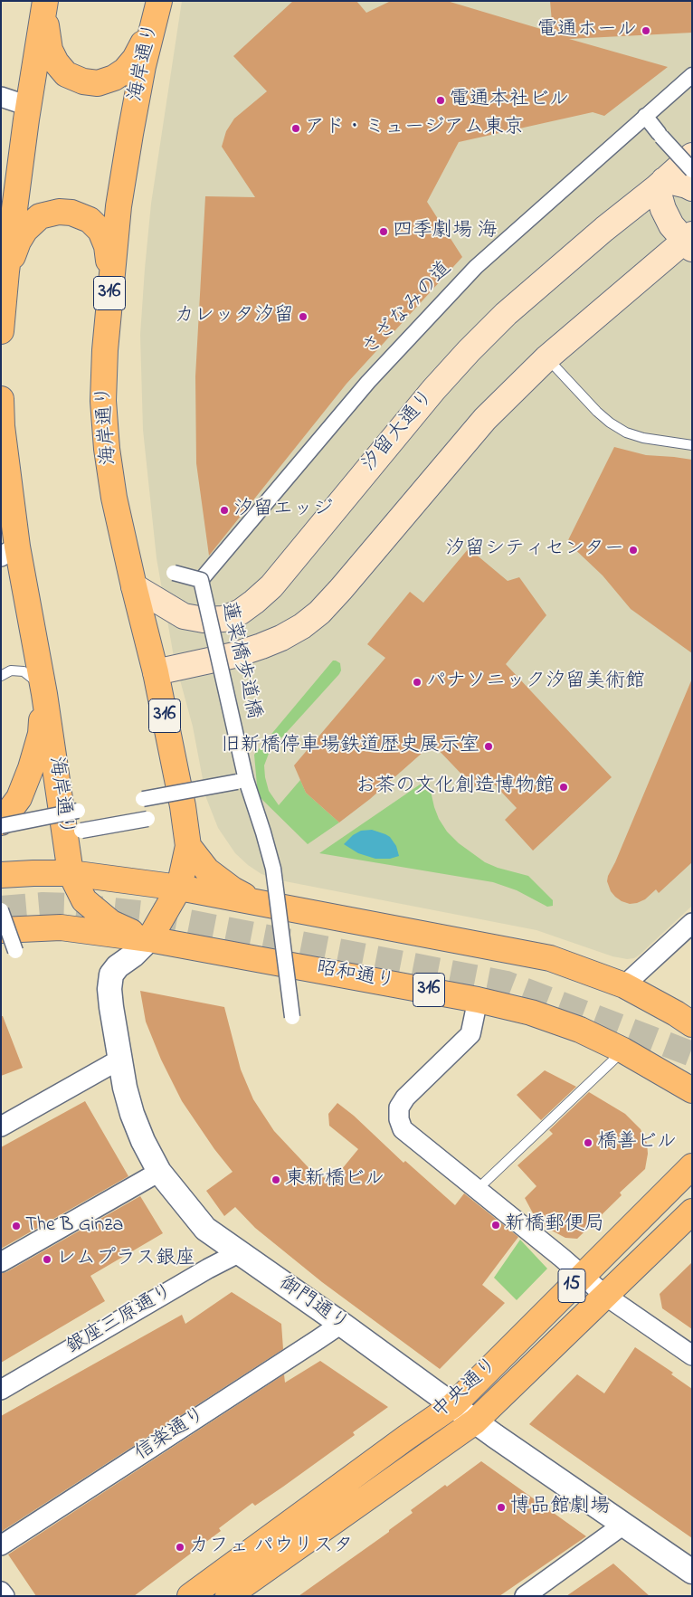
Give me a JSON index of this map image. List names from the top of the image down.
{
  "streets": {
    "main road": [
      "海岸通り",
      "316",
      "汐留大通り",
      "昭和通り",
      "15",
      "中央通り"
    ],
    "street": [
      "さざなみの道",
      "蓮菜橋歩道橋",
      "御門通り",
      "銀座三原通り",
      "信楽通り"
    ]
  },
  "crossings": [
    ["海岸通り", "316"],
    ["海岸通り", "汐留大通り"],
    ["海岸通り", "昭和通り"],
    ["海岸通り", "御門通り"],
    ["316", "昭和通り"],
    ["316", "御門通り"],
    ["さざなみの道", "蓮菜橋歩道橋"],
    ["昭和通り", "御門通り"],
    ["御門通り", "銀座三原通り"],
    ["御門通り", "中央通り"],
    ["御門通り", "信楽通り"]
  ],
  "places": [
    "電通ホール",
    "電通本社ビル",
    "アド・ミュージアム東京",
    "四季劇場 海",
    "カレッタ汐留",
    "汐留エッジ",
    "汐留シティセンター",
    "パナソニック汐留美術館",
    "旧新橋停車場鉄道歴史展示室",
    "お茶の文化創造博物館",
    "橋善ビル",
    "東新橋ビル",
    "新橋郵便局",
    "The B Ginza",
    "レムプラス銀座",
    "博品館劇場",
    "カフェ パウリスタ"
  ]
}
